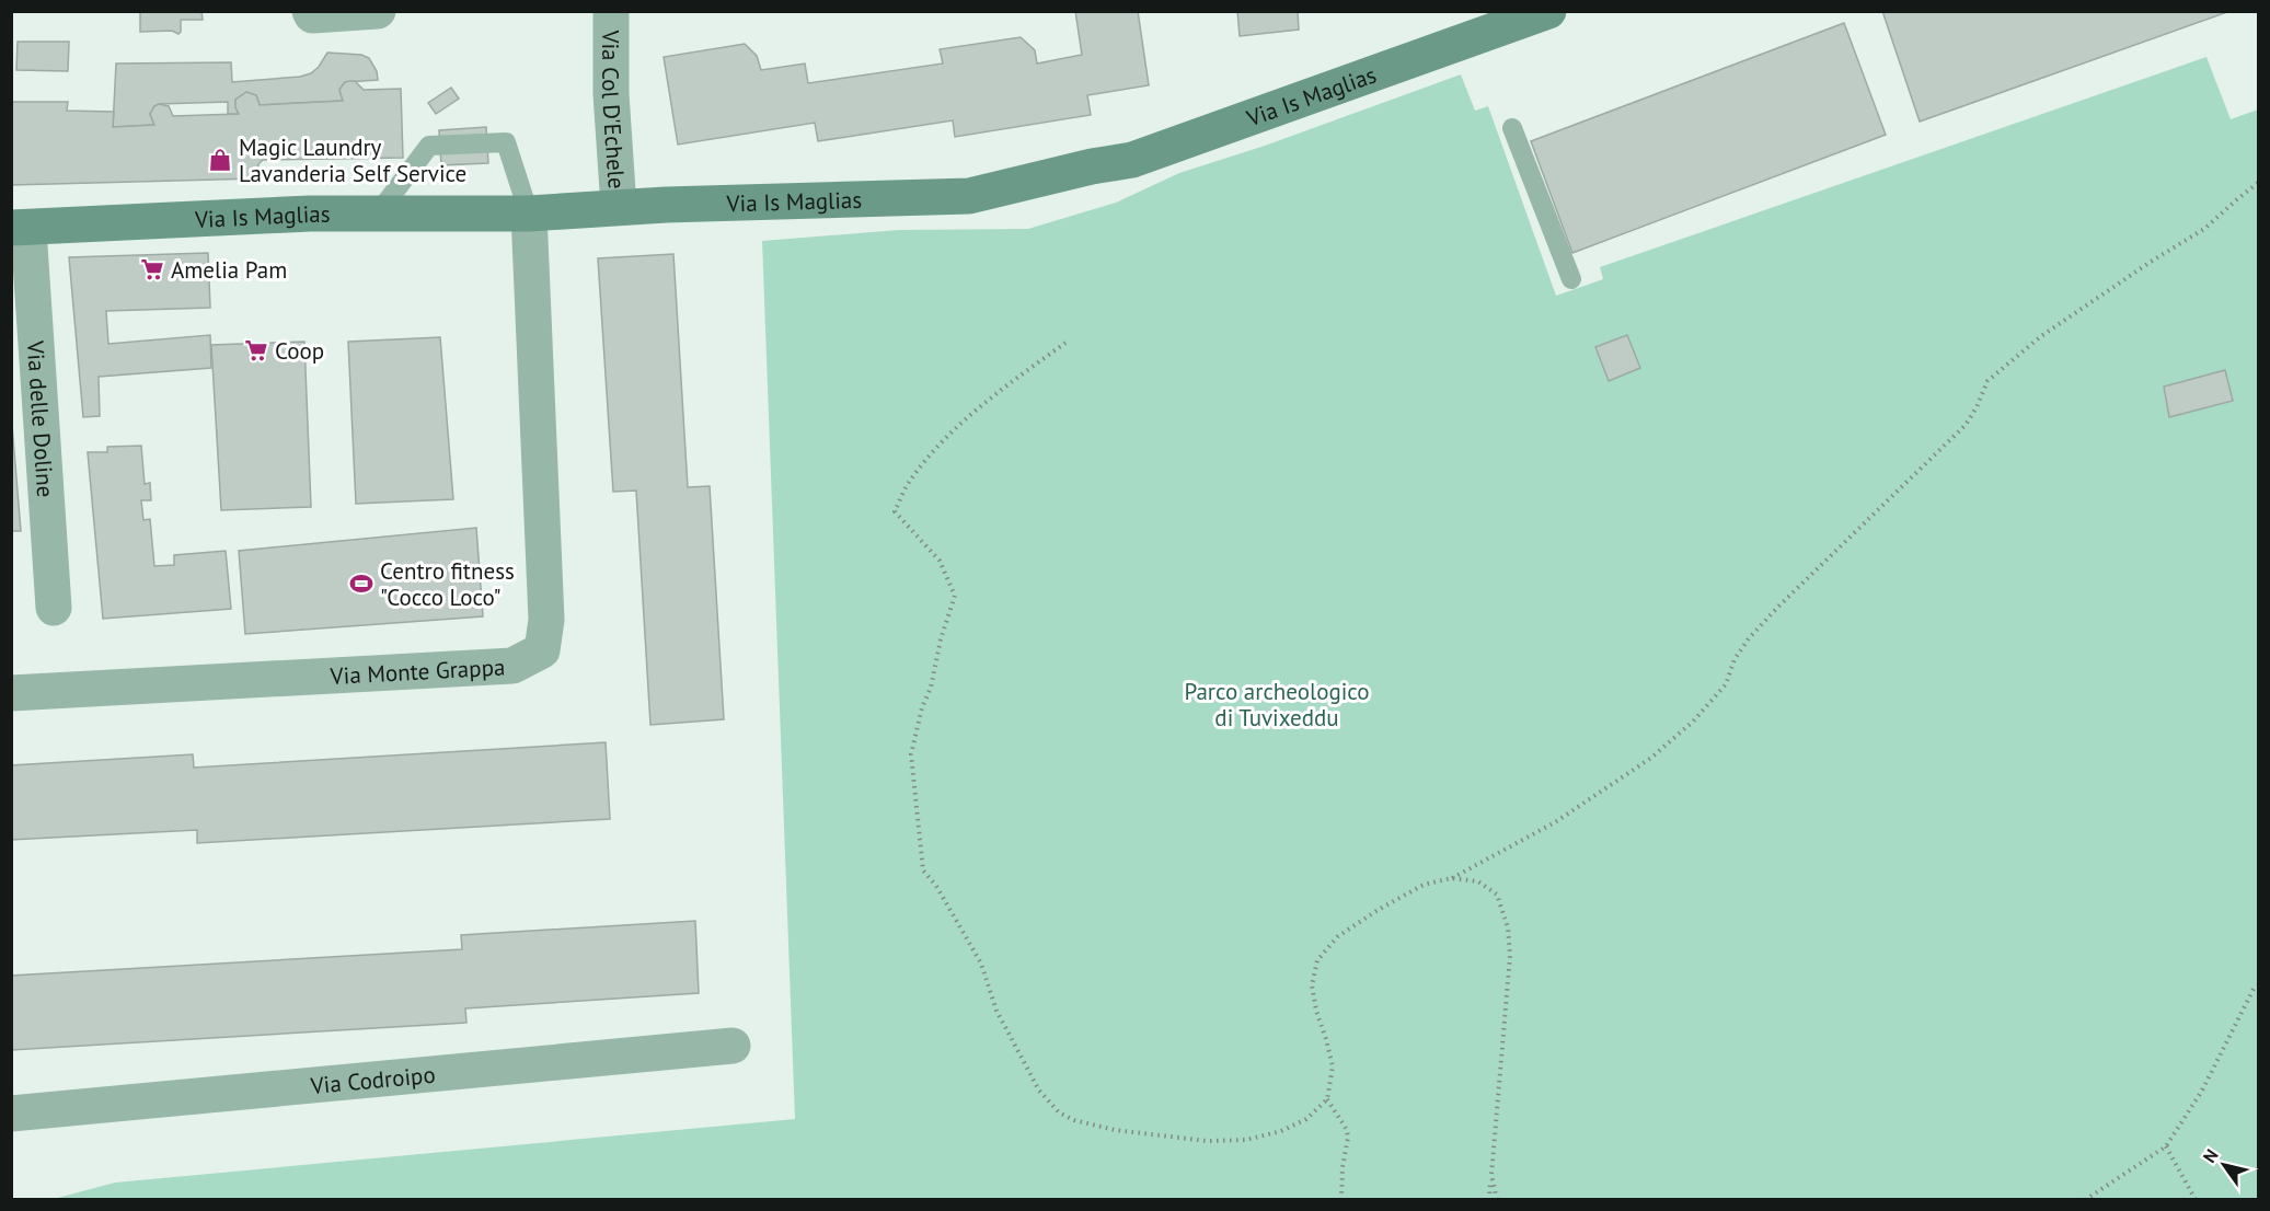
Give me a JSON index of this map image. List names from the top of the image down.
{
  "streets": {
    "street": [
      "Via Is Maglias",
      "Via Col D'Echele",
      "Via delle Doline",
      "Via Monte Grappa",
      "Via Codroipo"
    ]
  },
  "crossings": [
    ["Via Is Maglias", "Via Col D'Echele"],
    ["Via Is Maglias", "Via delle Doline"],
    ["Via Is Maglias", "Via Monte Grappa"]
  ],
  "parks": ["Parco archeologico di Tuvixeddu"],
  "places": {
    "shop": ["Magic Laundry Lavanderia Self Service"],
    "supermarket": ["Amelia Pam", "Coop"],
    "sports": ["Centro fitness \"Cocco Loco\""]
  },
  "north": "top left"
}
